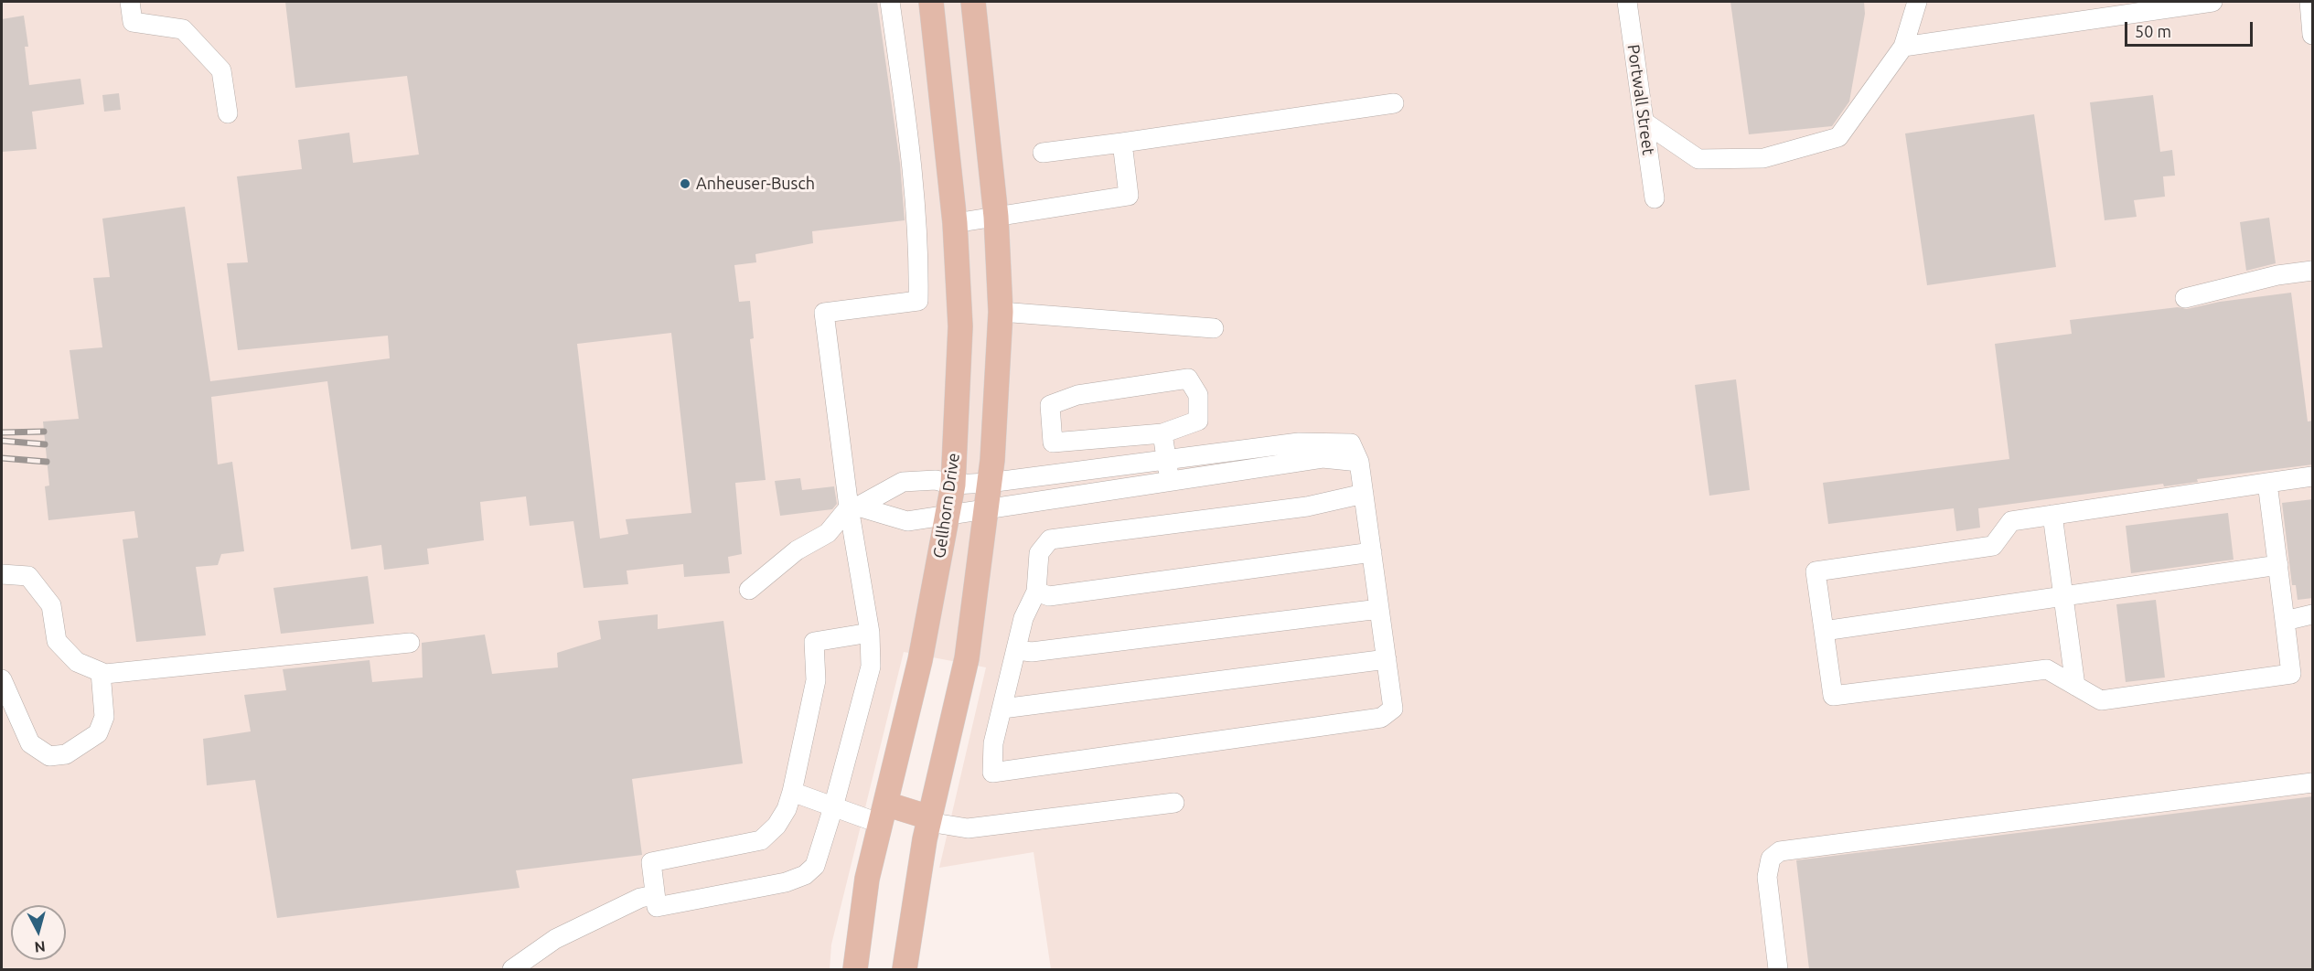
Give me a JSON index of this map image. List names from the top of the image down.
{
  "streets": {
    "main road": ["Gellhorn Drive"],
    "street": ["Portwall Street"]
  },
  "places": ["Anheuser-Busch"],
  "scale_bar": "50 m",
  "north": "bottom"
}
